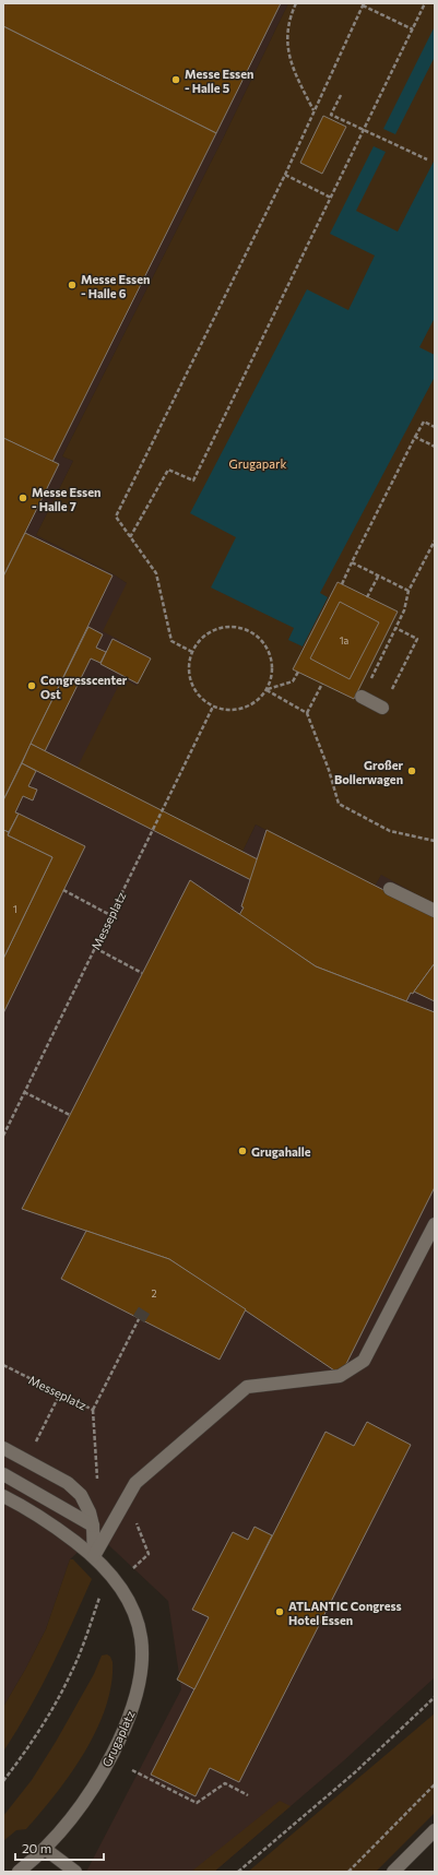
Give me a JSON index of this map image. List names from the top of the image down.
{
  "streets": {
    "street": ["Grugaplatz"],
    "path": ["Messeplatz"]
  },
  "parks": ["Grugapark"],
  "places": [
    "Messe Essen - Halle 5",
    "Messe Essen - Halle 6",
    "Messe Essen - Halle 7",
    "Congresscenter Ost",
    "Großer Bollerwagen",
    "Grugahalle",
    "ATLANTIC Congress Hotel Essen"
  ],
  "house_numbers": ["1a", "1", "2"],
  "scale_bar": "20 m"
}
